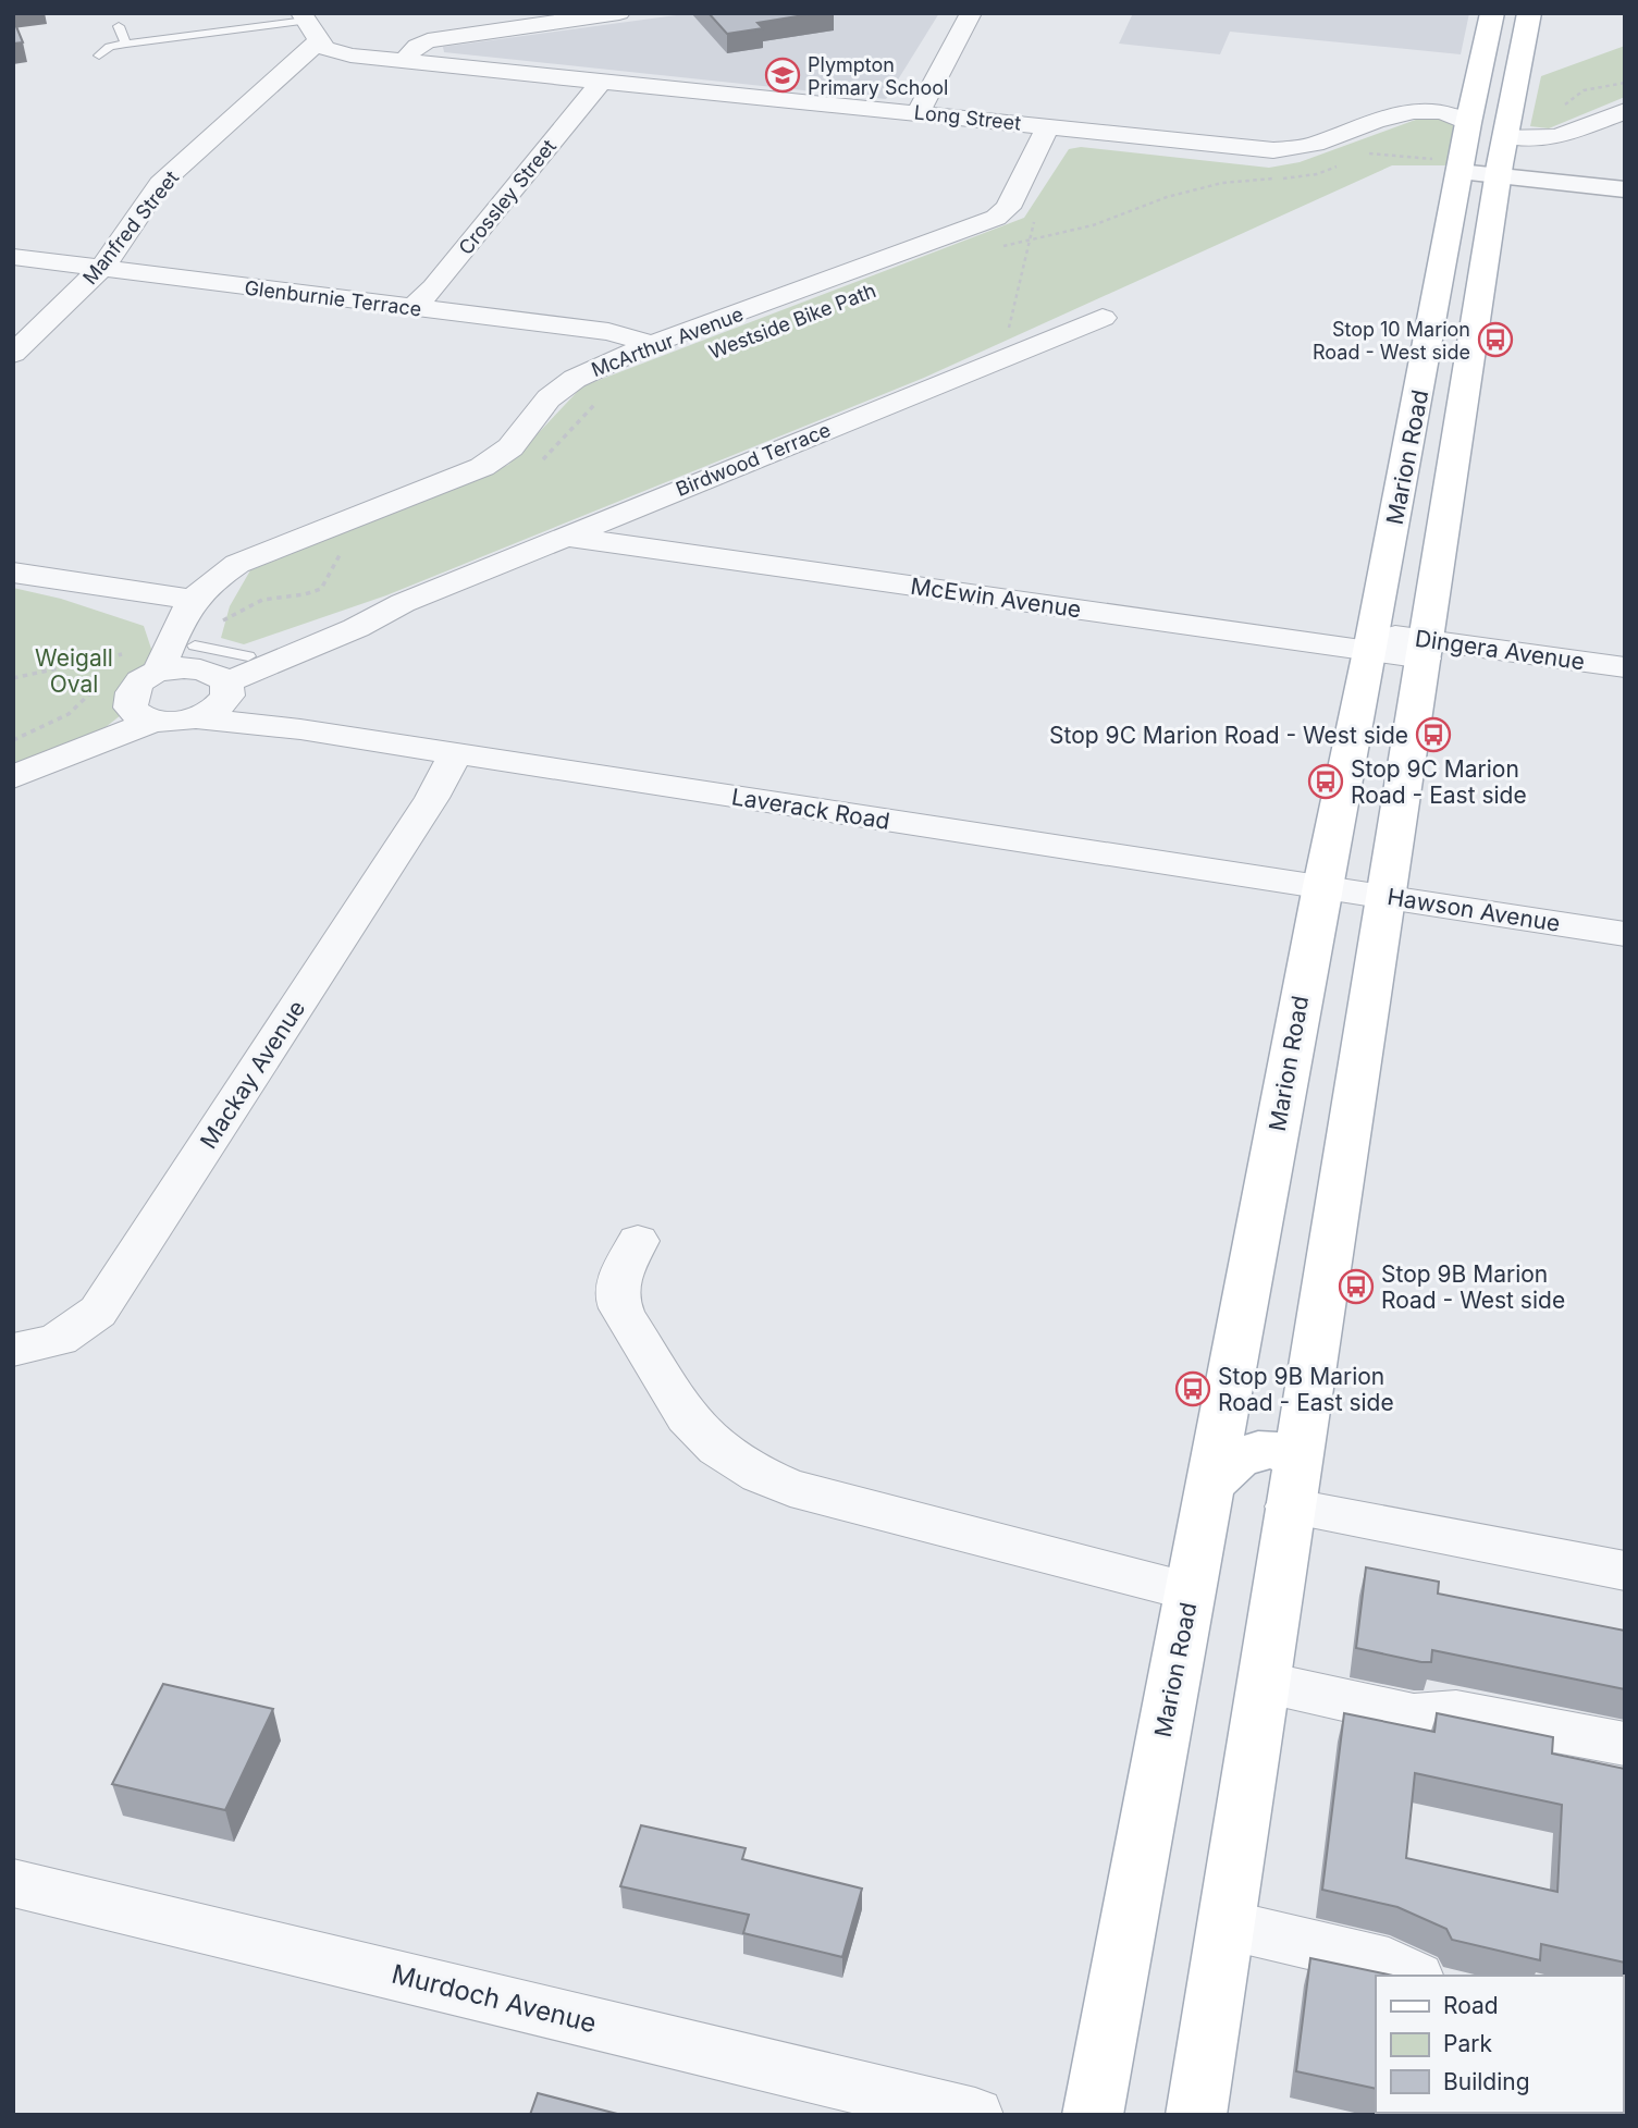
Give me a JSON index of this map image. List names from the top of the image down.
{
  "streets": {
    "main road": ["Marion Road"],
    "street": [
      "Long Street",
      "Crossley Street",
      "Manfred Street",
      "Glenburnie Terrace",
      "McArthur Avenue",
      "Birdwood Terrace",
      "McEwin Avenue",
      "Dingera Avenue",
      "Laverack Road",
      "Hawson Avenue",
      "Mackay Avenue",
      "Murdoch Avenue"
    ]
  },
  "crossings": [
    ["Long Street", "Crossley Street"],
    ["Long Street", "Manfred Street"],
    ["Long Street", "McArthur Avenue"],
    ["Long Street", "Marion Road"],
    ["Crossley Street", "Glenburnie Terrace"],
    ["Manfred Street", "Glenburnie Terrace"],
    ["Glenburnie Terrace", "McArthur Avenue"],
    ["Marion Road", "McEwin Avenue"],
    ["Marion Road", "Dingera Avenue"],
    ["Marion Road", "Laverack Road"],
    ["Marion Road", "Hawson Avenue"],
    ["Birdwood Terrace", "McEwin Avenue"],
    ["Birdwood Terrace", "Laverack Road"],
    ["McEwin Avenue", "Dingera Avenue"],
    ["Laverack Road", "Hawson Avenue"],
    ["Laverack Road", "Mackay Avenue"]
  ],
  "parks": ["Weigall Oval"],
  "places": {
    "school or university": ["Plympton Primary School"],
    "bus stop": [
      "Stop 10 Marion Road - West side",
      "Stop 9C Marion Road - West side",
      "Stop 9C Marion Road - East side",
      "Stop 9B Marion Road - West side",
      "Stop 9B Marion Road - East side"
    ]
  },
  "legend": ["Road", "Park", "Building"]
}
